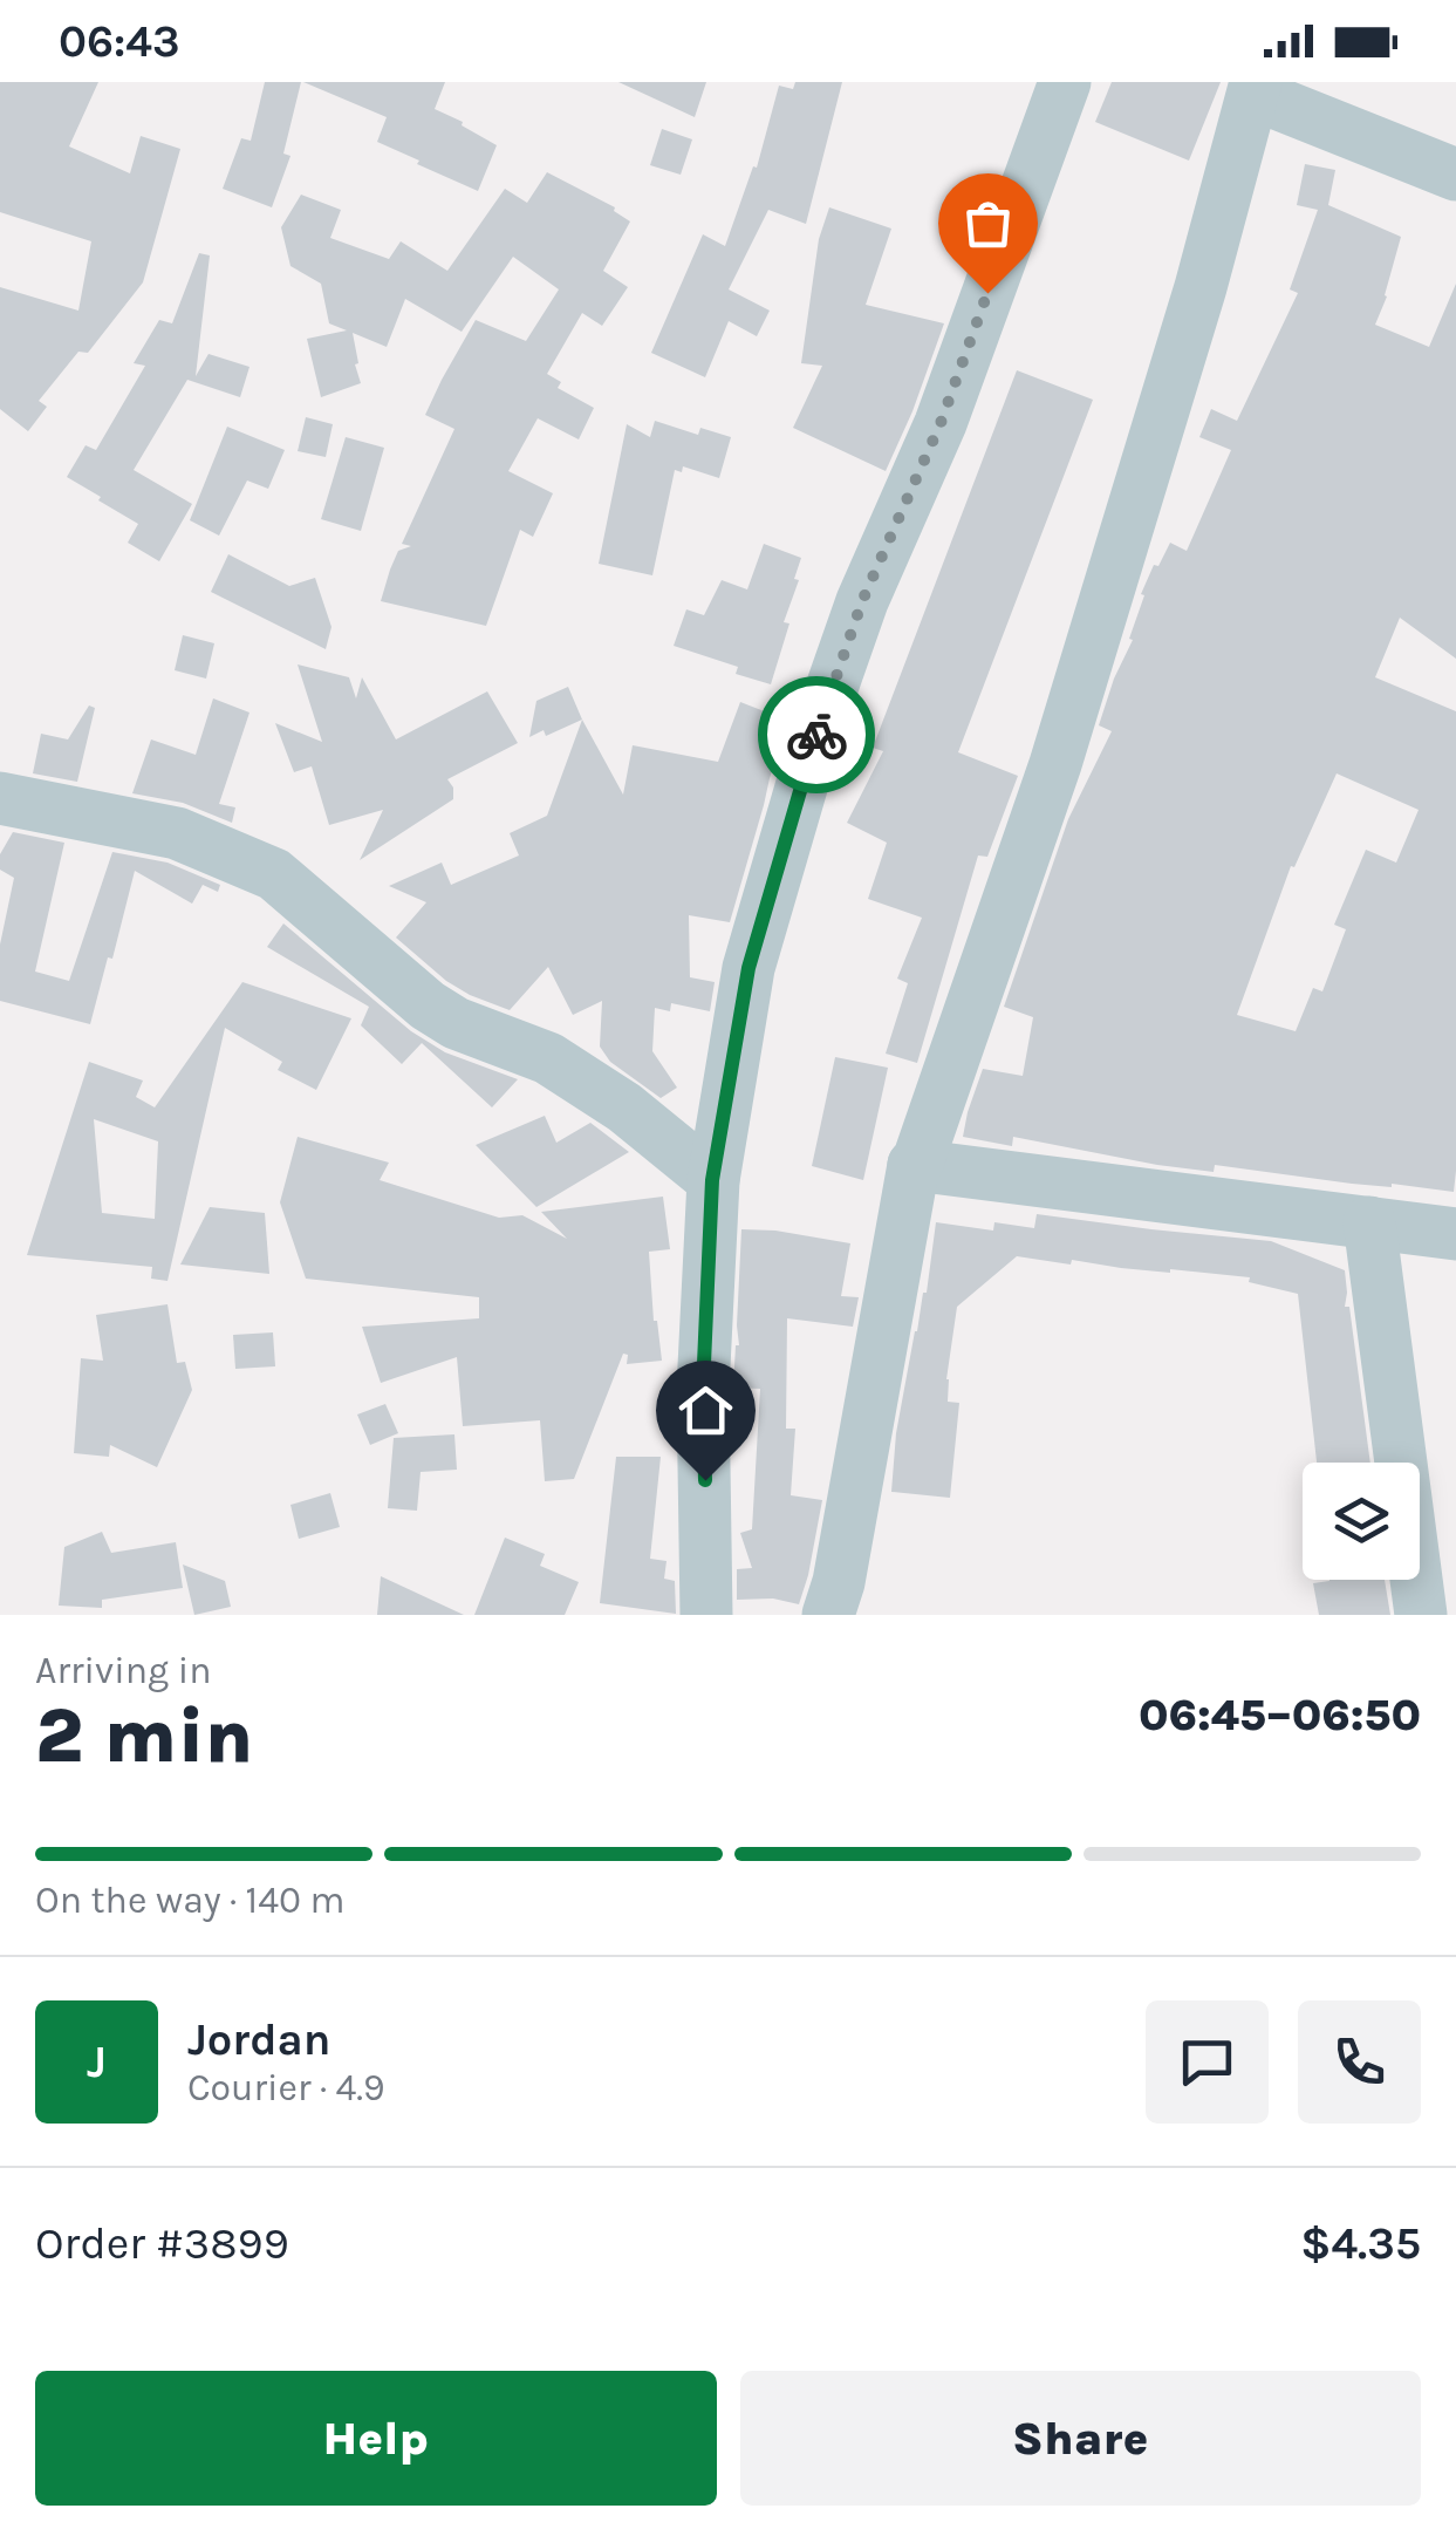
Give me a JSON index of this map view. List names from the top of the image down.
{
  "page": {
    "status": "06:43",
    "heading": ["2 min", "Arriving in", "06:45–06:50"],
    "panel": [
      "Jordan",
      "Courier · 4.9",
      "Order #3899",
      "$4.35"
    ],
    "bar": "On the way · 140 m",
    "round": "J",
    "buttons": ["Help", "Share"]
  }
}
